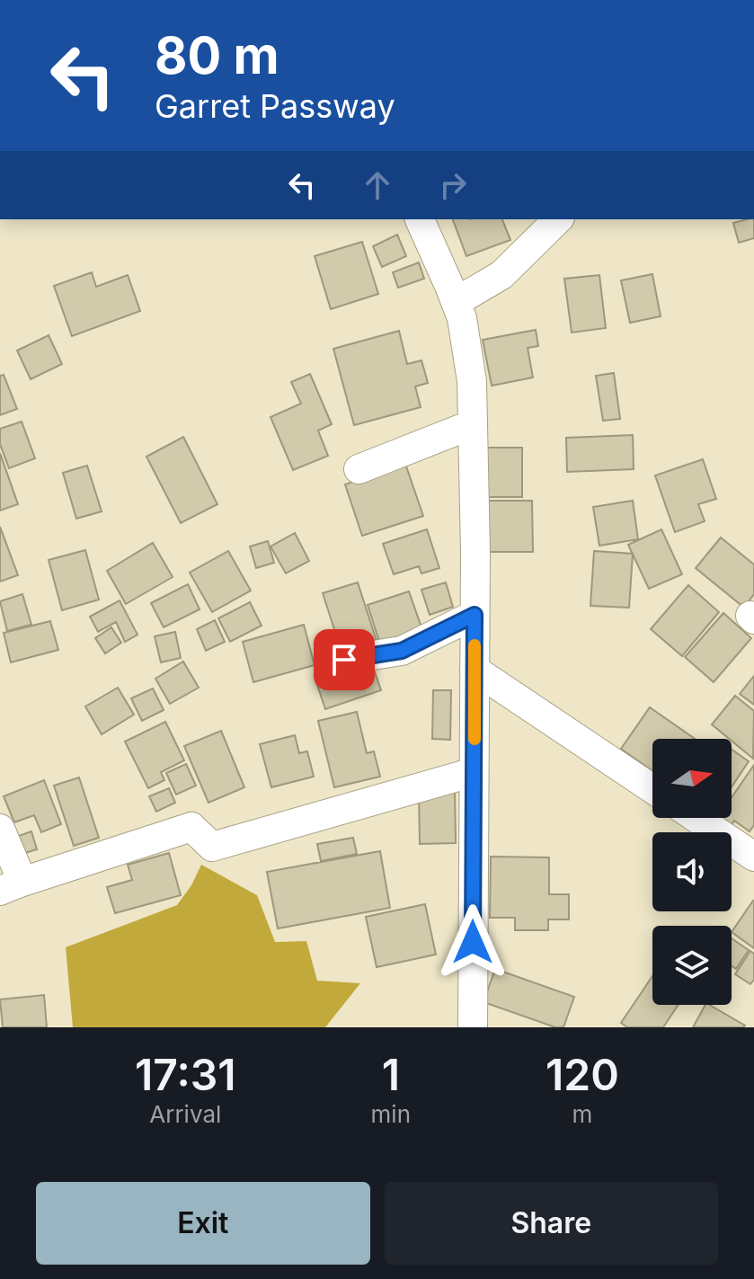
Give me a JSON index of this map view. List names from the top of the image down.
{
  "north": "right",
  "page": {
    "turn": ["80 m", "Garret Passway"],
    "eta": [
      "17:31",
      "Arrival",
      "1",
      "min",
      "120",
      "m"
    ],
    "buttons": ["Exit", "Share"]
  }
}
